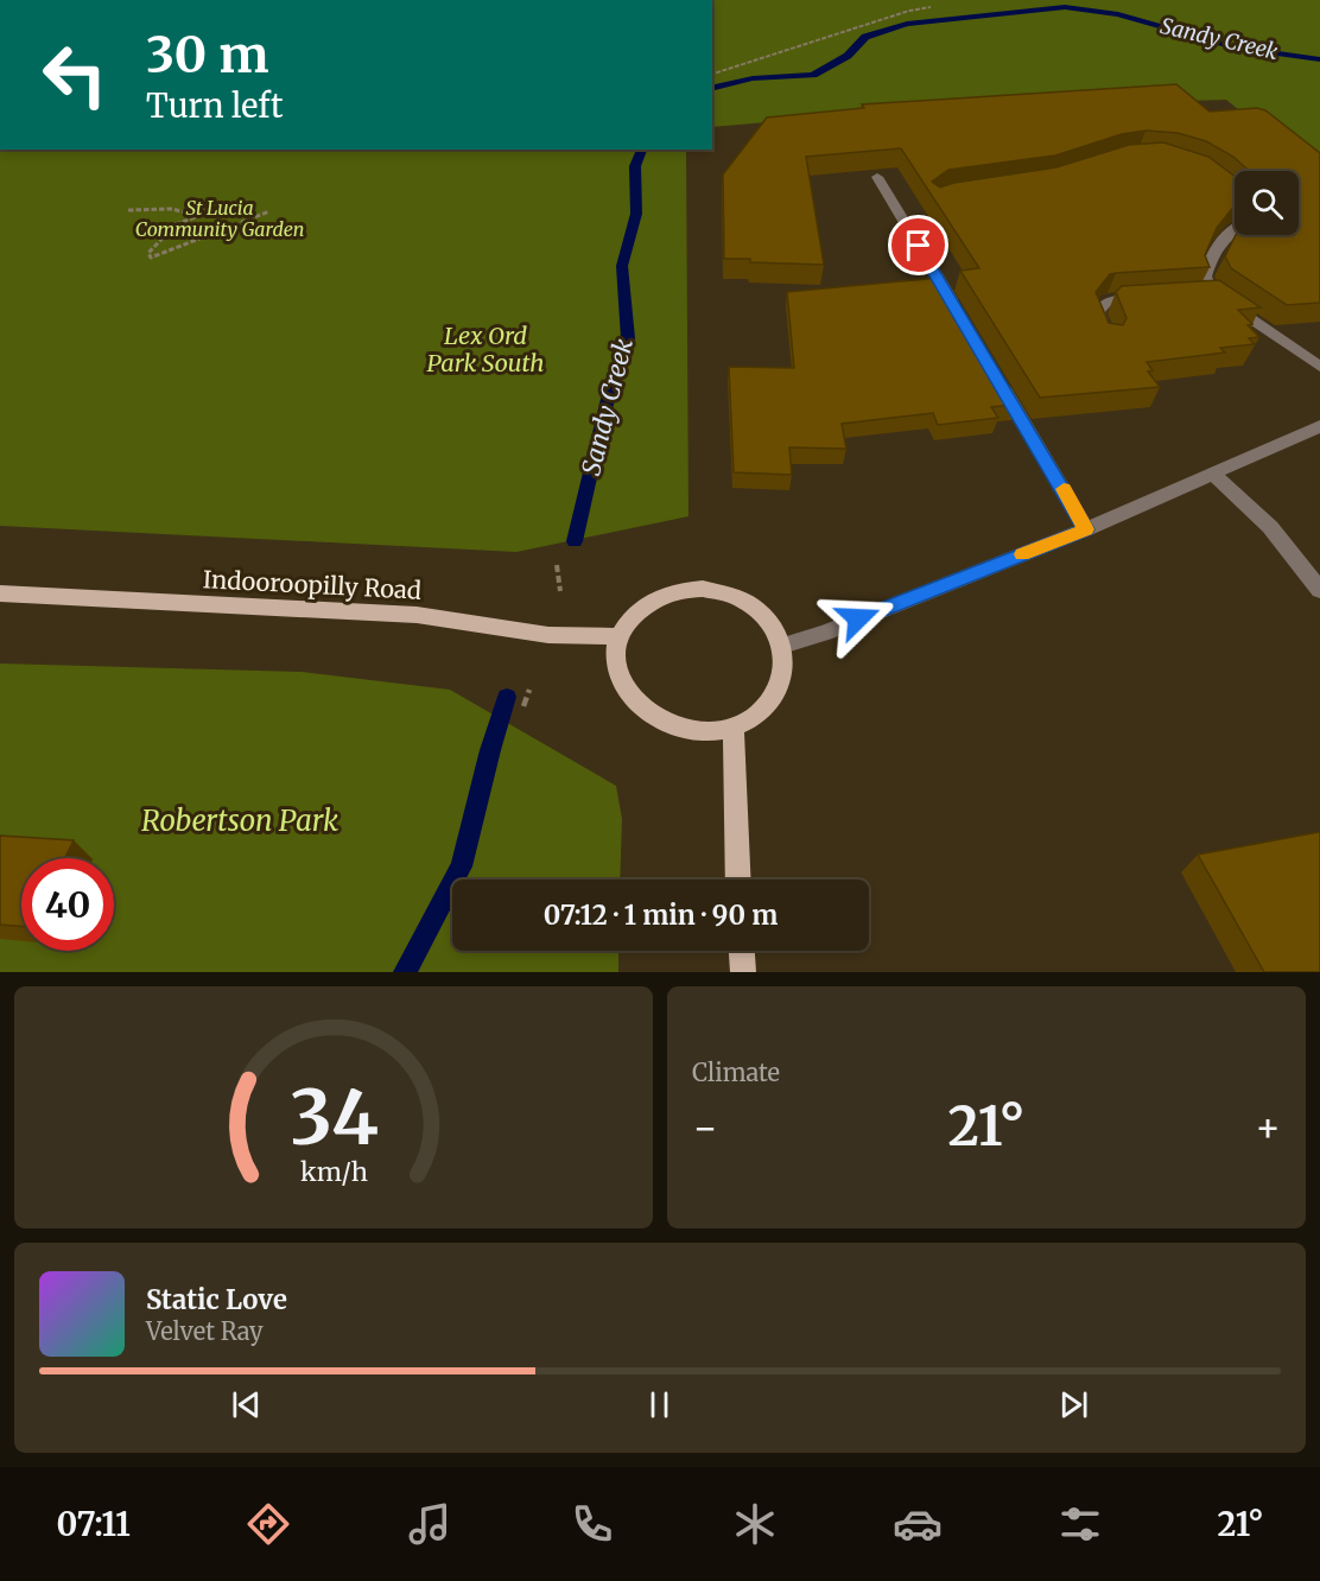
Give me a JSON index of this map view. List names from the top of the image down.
{
  "streets": {
    "main road": ["Indooroopilly Road"]
  },
  "water": ["Sandy Creek"],
  "parks": ["St Lucia Community Garden", "Lex Ord Park South", "Robertson Park"],
  "page": {
    "turn": ["30 m", "Turn left"],
    "limit": "40",
    "trip": "07:12 · 1 min · 90 m",
    "tile": "Climate",
    "heat": ["−", "21°", "+"],
    "song": ["Static Love", "Velvet Ray"],
    "tabs": ["07:11", "21°"],
    "gauge": ["34", "km/h"]
  }
}
